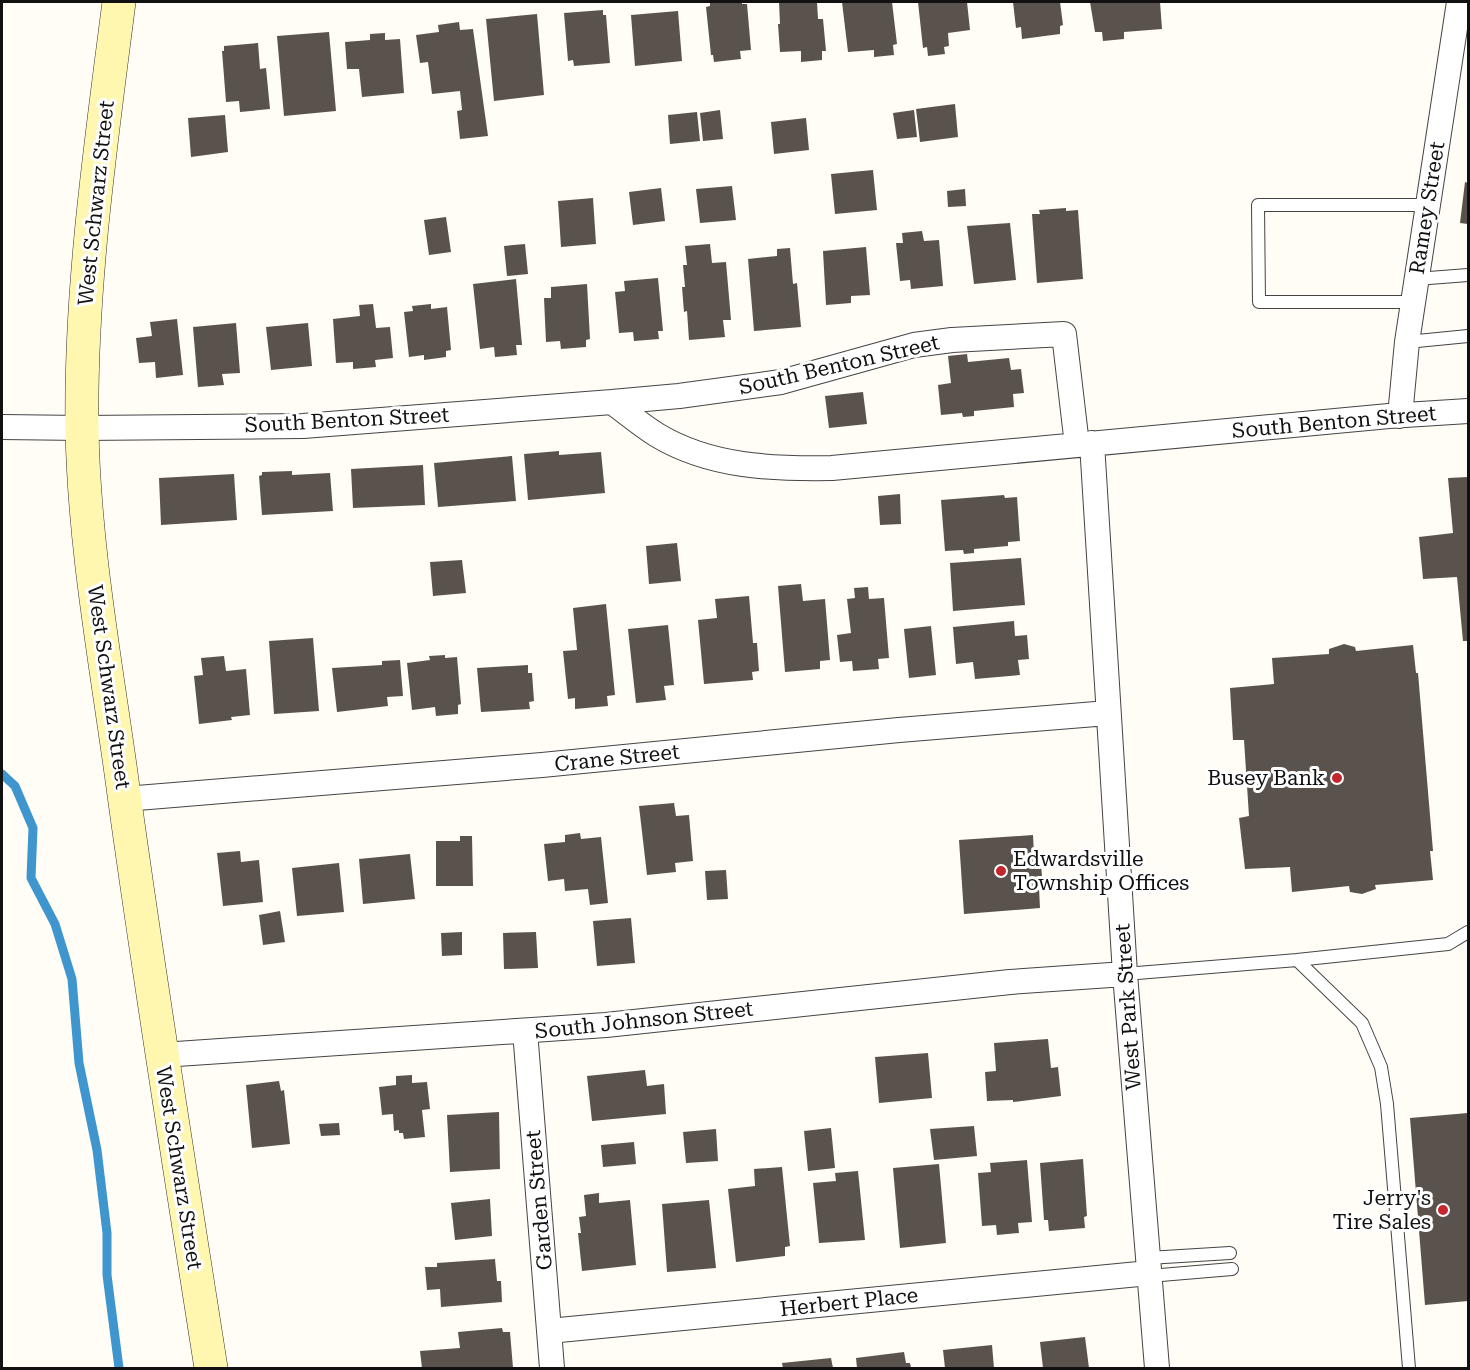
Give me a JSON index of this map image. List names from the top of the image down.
{
  "streets": {
    "street": [
      "West Schwarz Street",
      "Ramey Street",
      "South Benton Street",
      "Crane Street",
      "West Park Street",
      "South Johnson Street",
      "Garden Street",
      "Herbert Place"
    ]
  },
  "crossings": [
    ["West Schwarz Street", "South Benton Street"],
    ["West Schwarz Street", "Crane Street"],
    ["West Schwarz Street", "South Johnson Street"],
    ["Ramey Street", "South Benton Street"],
    ["South Benton Street", "West Park Street"],
    ["Crane Street", "West Park Street"],
    ["West Park Street", "South Johnson Street"],
    ["West Park Street", "Herbert Place"],
    ["South Johnson Street", "Garden Street"],
    ["Garden Street", "Herbert Place"]
  ],
  "places": ["Busey Bank", "Edwardsville Township Offices", "Jerry's Tire Sales"]
}
